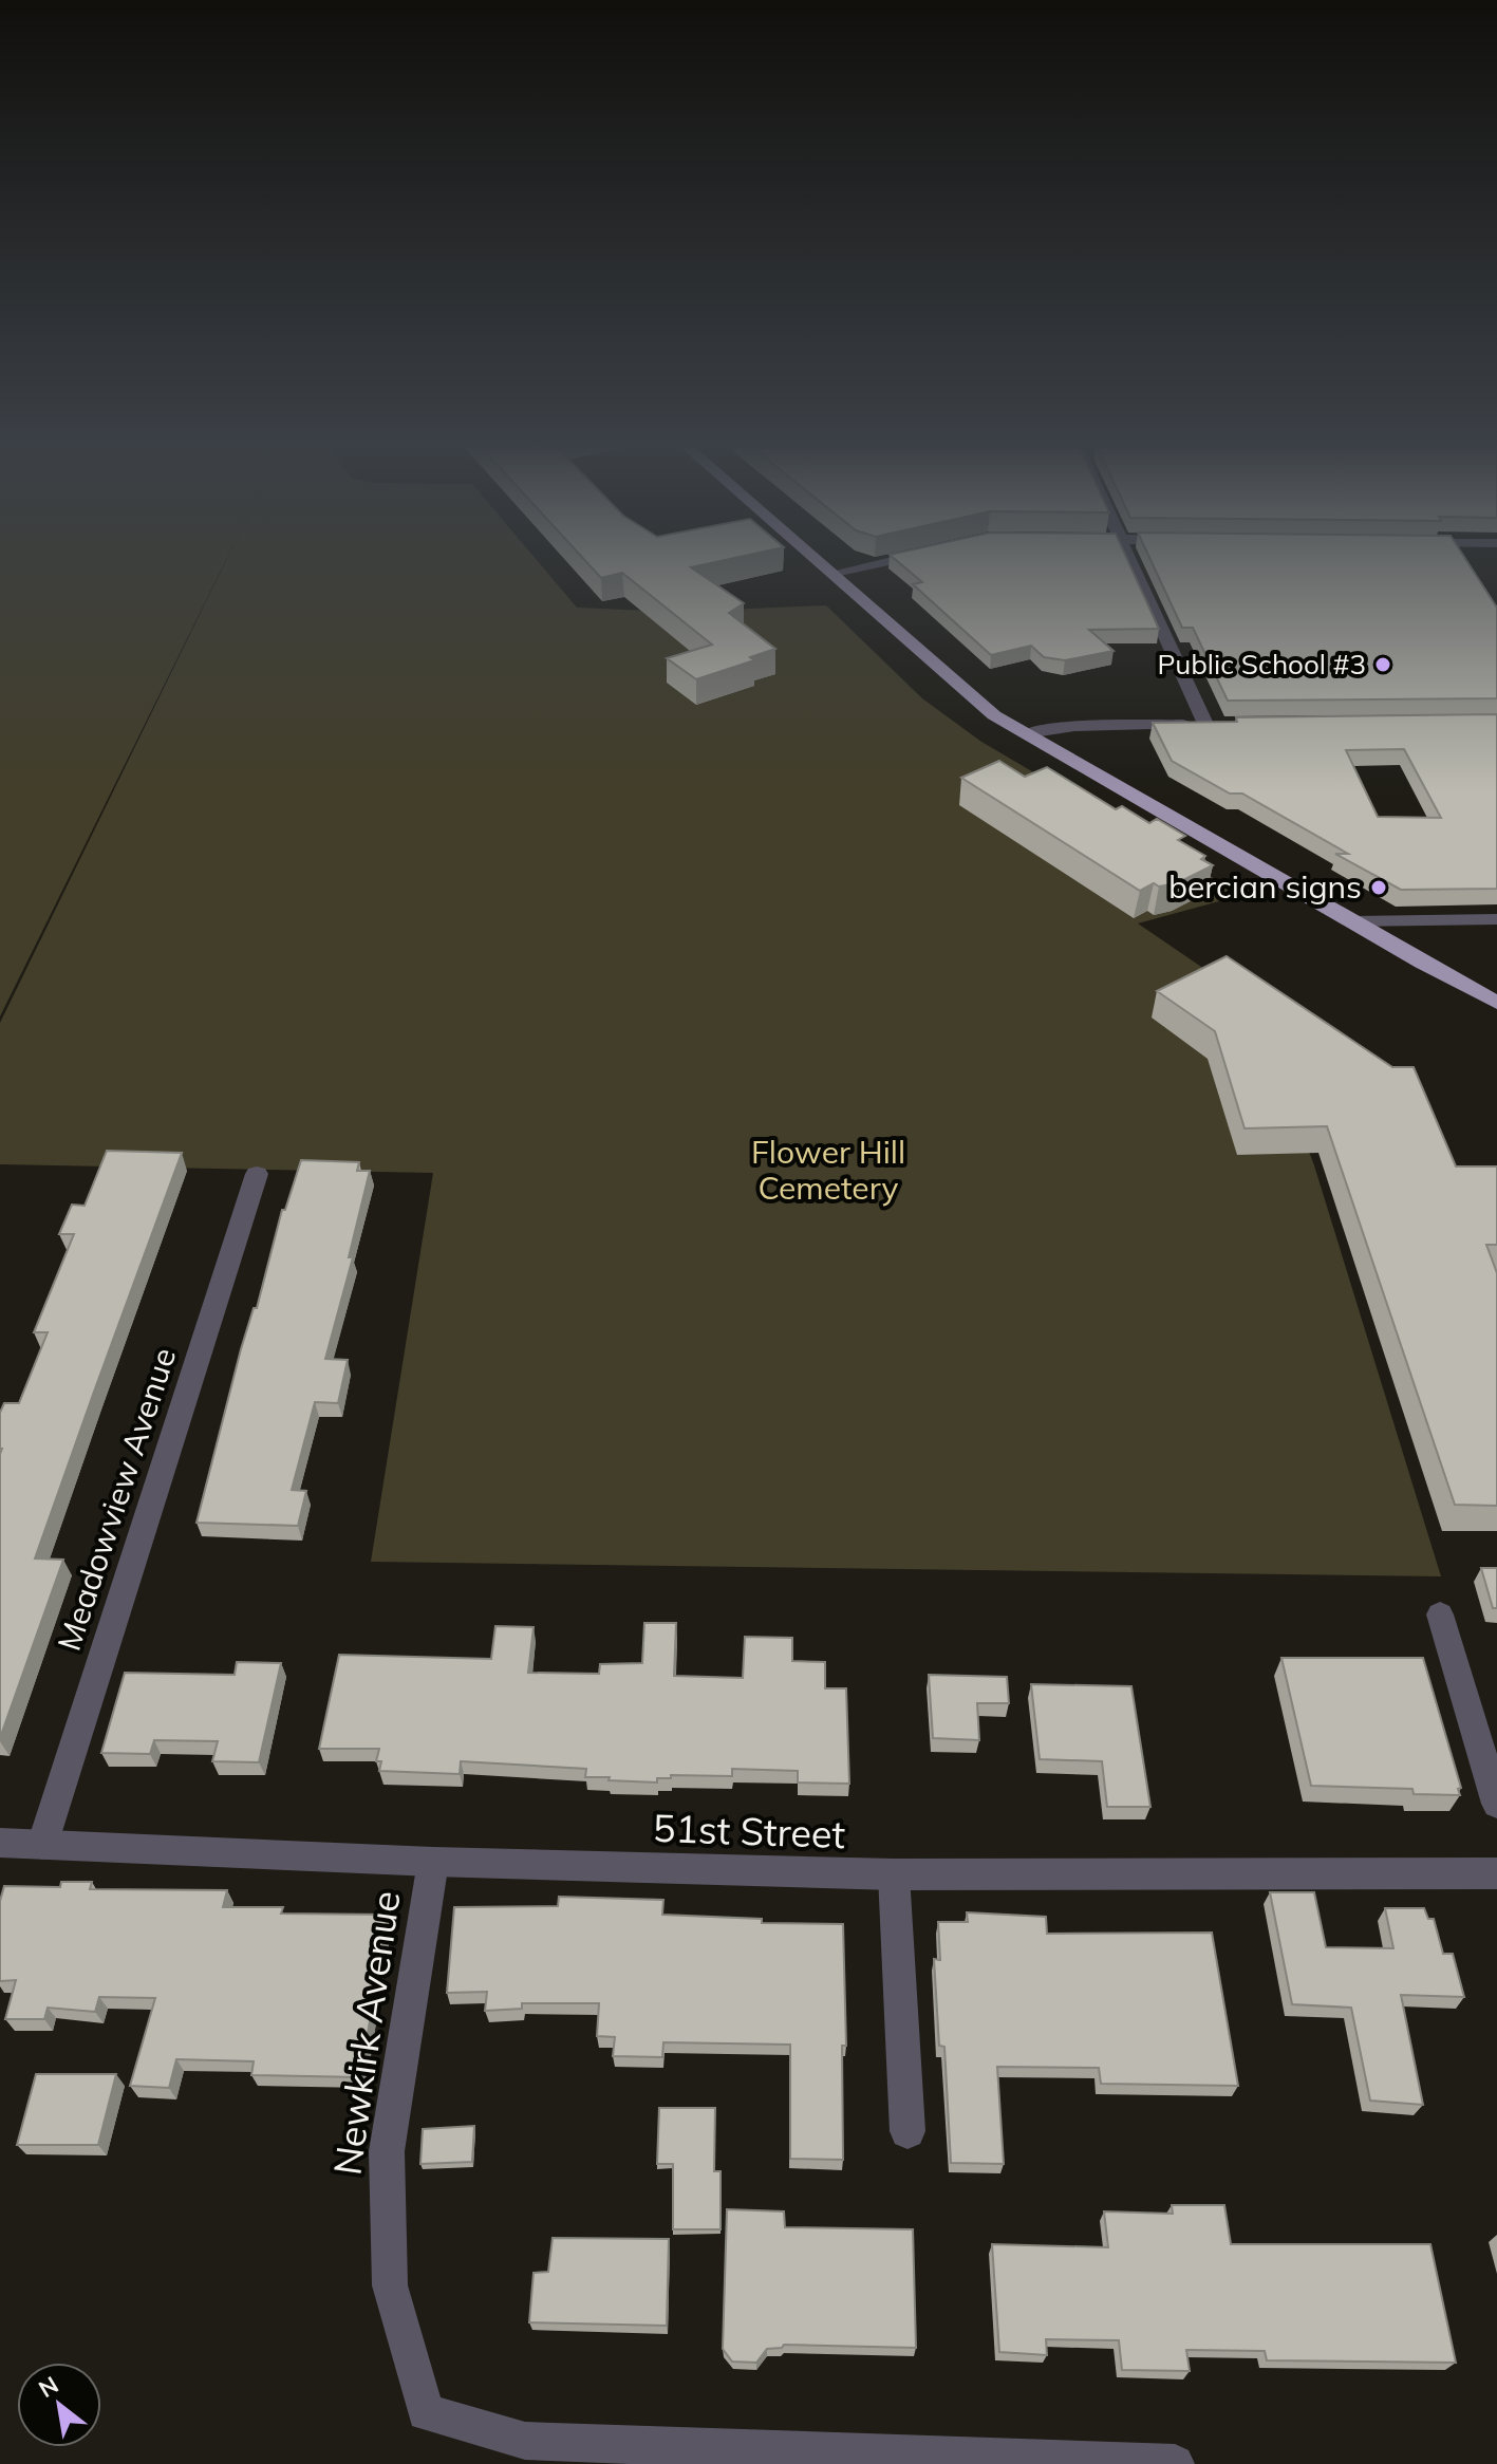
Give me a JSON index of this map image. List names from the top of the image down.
{
  "streets": {
    "street": ["Meadowview Avenue", "51st Street", "Newkirk Avenue"]
  },
  "crossings": [
    ["Meadowview Avenue", "51st Street"],
    ["51st Street", "Newkirk Avenue"]
  ],
  "parks": ["Flower Hill Cemetery"],
  "places": ["Public School #3", "bercian signs"],
  "north": "top left"
}
